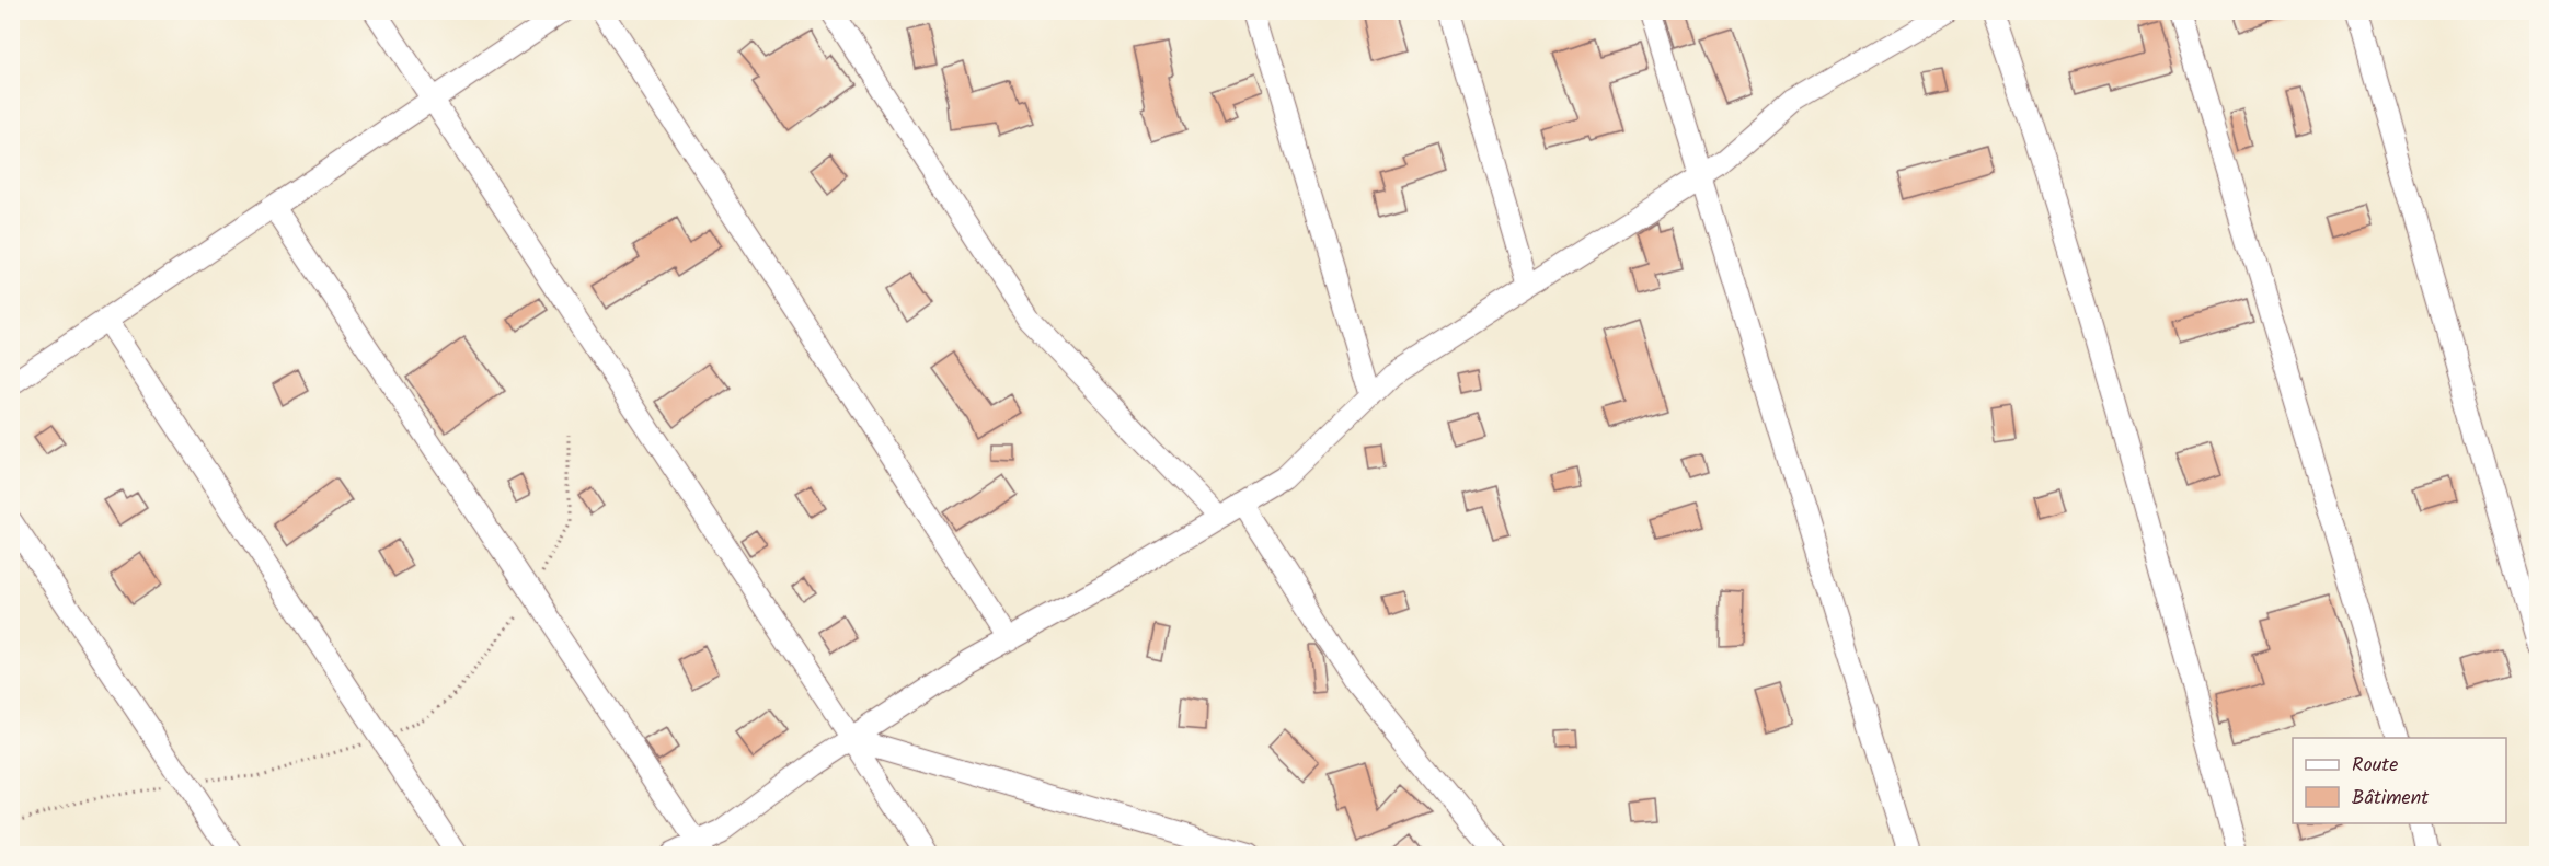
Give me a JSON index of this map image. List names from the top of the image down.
{
  "legend": ["Route", "Bâtiment"]
}
